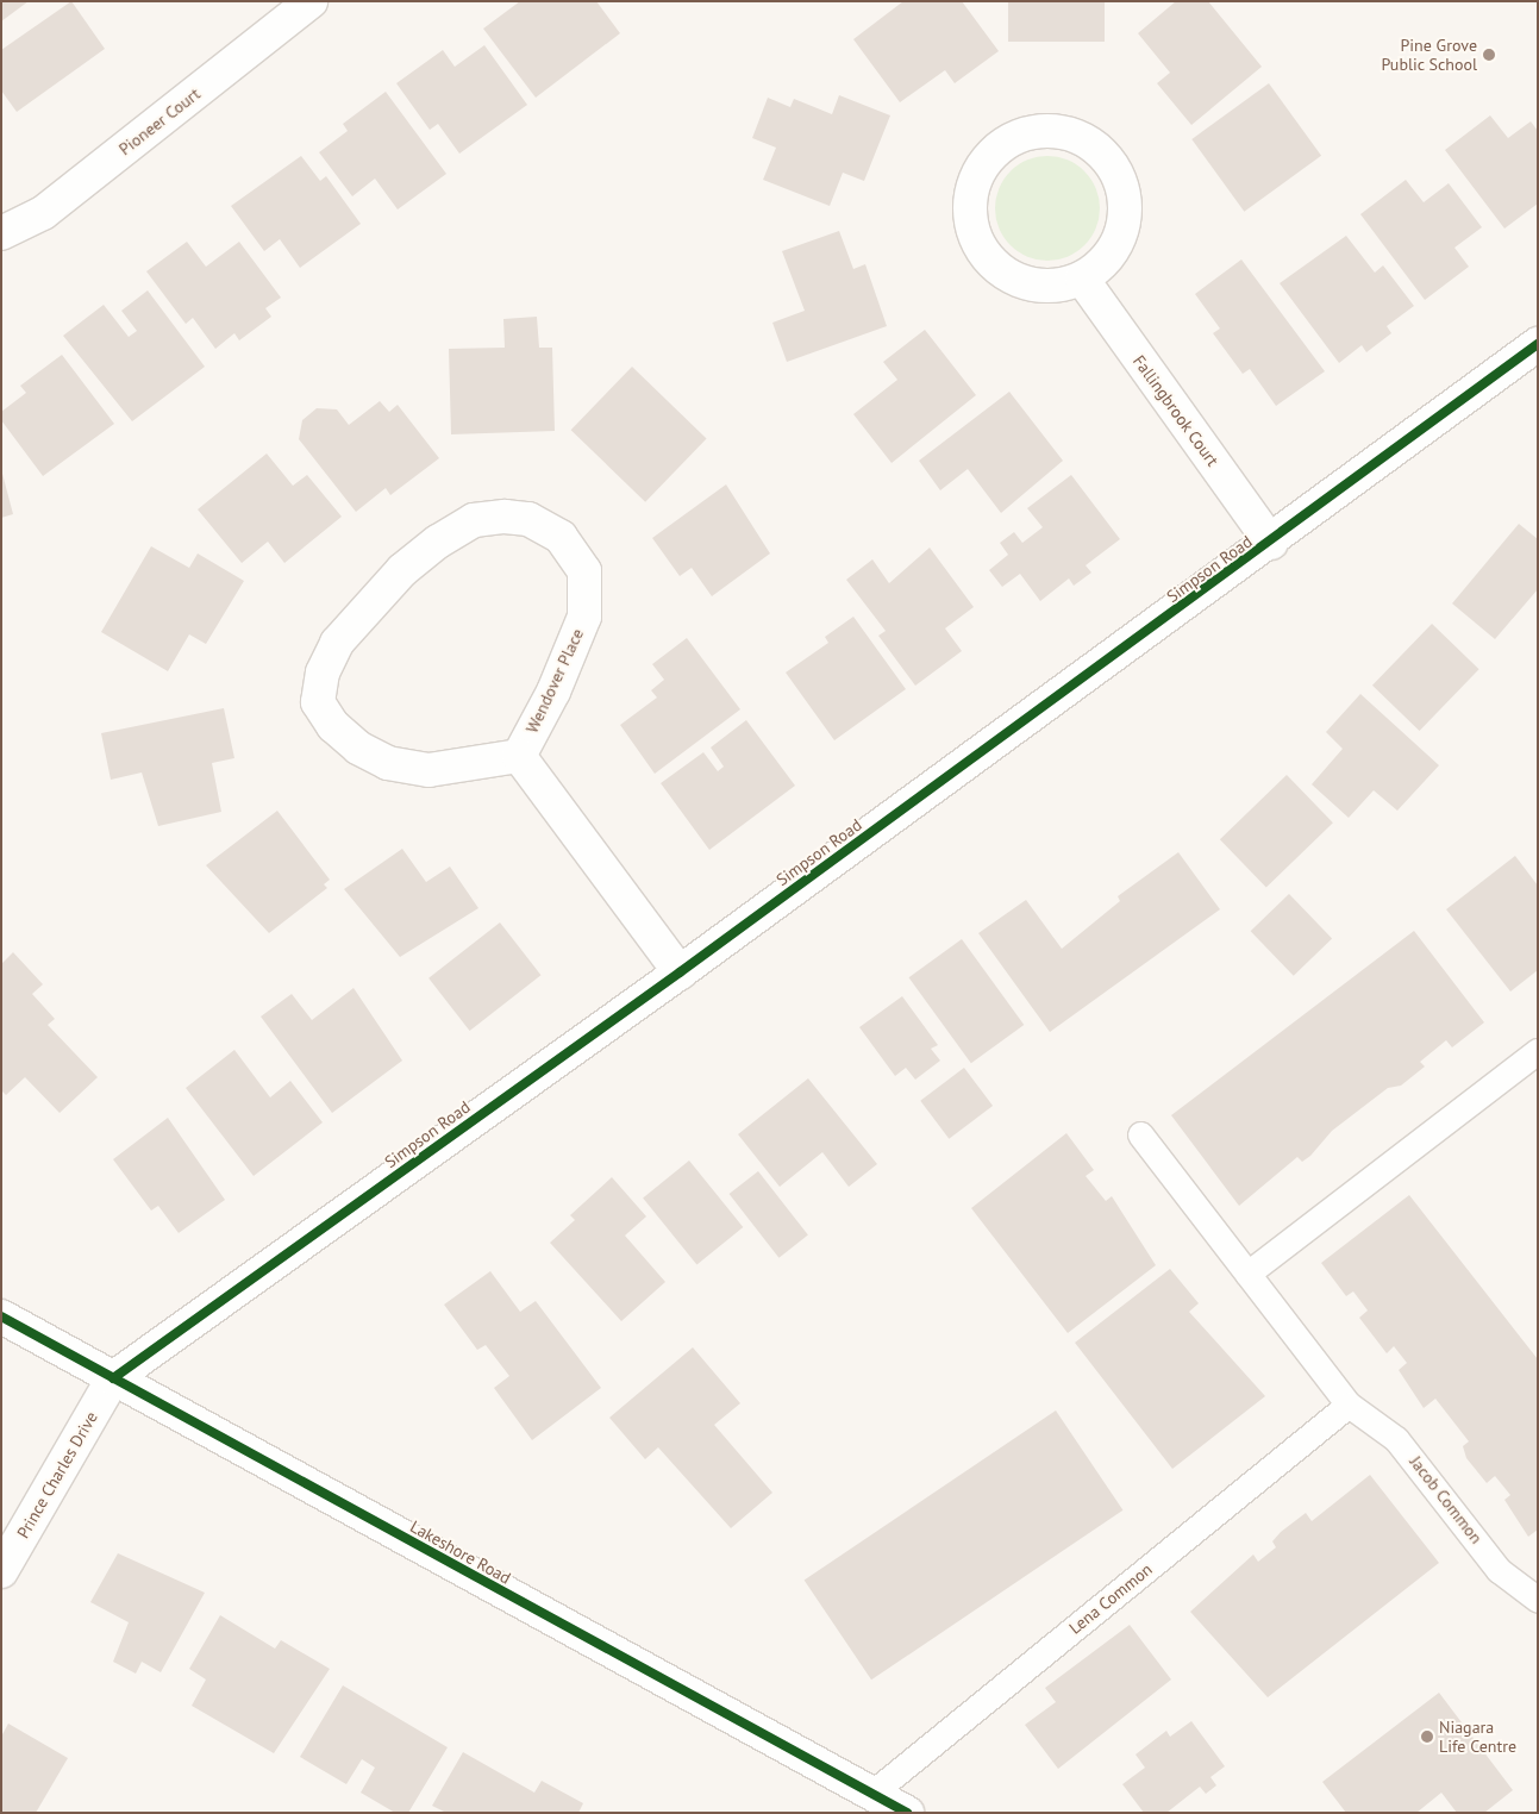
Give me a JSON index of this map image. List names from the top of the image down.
{
  "streets": {
    "street": [
      "Pioneer Court",
      "Fallingbrook Court",
      "Simpson Road",
      "Wendover Place",
      "Prince Charles Drive",
      "Lakeshore Road"
    ],
    "lane": ["Jacob Common", "Lena Common"]
  },
  "crossings": [
    ["Fallingbrook Court", "Simpson Road"],
    ["Simpson Road", "Prince Charles Drive"],
    ["Simpson Road", "Lakeshore Road"],
    ["Prince Charles Drive", "Lakeshore Road"],
    ["Jacob Common", "Lena Common"],
    ["Lakeshore Road", "Lena Common"]
  ],
  "places": ["Pine Grove Public School", "Niagara Life Centre"]
}
